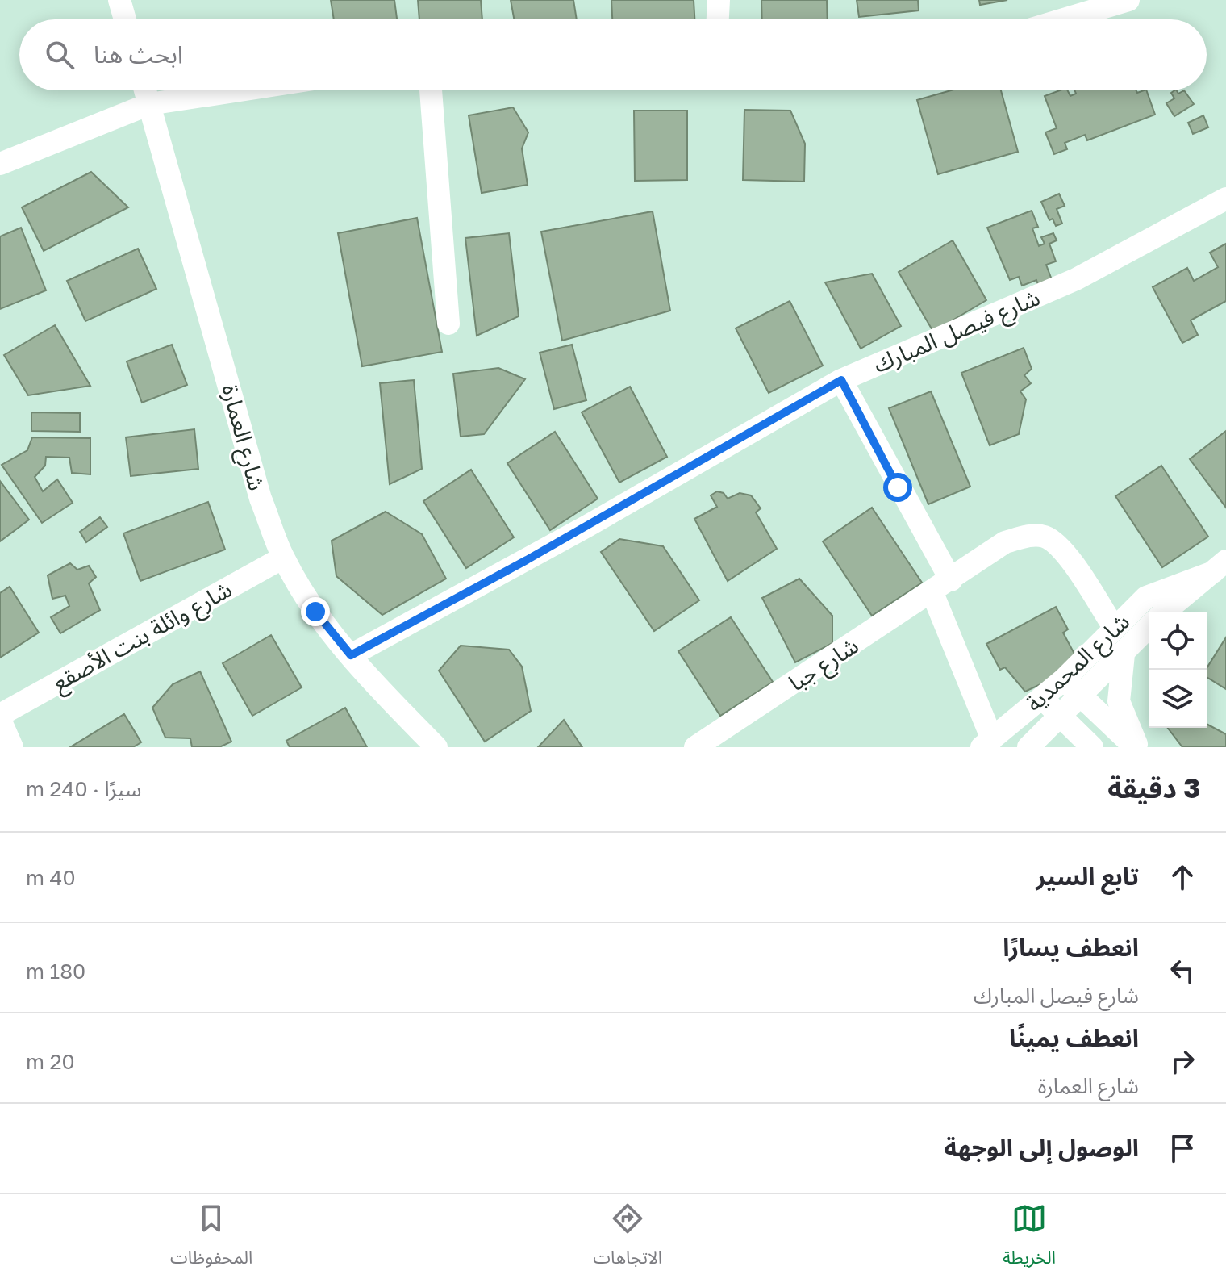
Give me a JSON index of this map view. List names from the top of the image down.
{
  "streets": {
    "street": [
      "شارع فيصل المبارك",
      "شارع العمارة",
      "شارع وائلة بنت الأصقع",
      "شارع المحمدية",
      "شارع جبا"
    ]
  },
  "crossings": [
    ["شارع فيصل المبارك", "شارع العمارة"],
    ["شارع العمارة", "شارع وائلة بنت الأصقع"],
    ["شارع المحمدية", "شارع جبا"]
  ],
  "page": {
    "search": "ابحث هنا",
    "heading": ["3 دقيقة", "سيرًا · 240 m"],
    "list": [
      ["تابع السير", "40 m"],
      ["انعطف يسارًا", "شارع فيصل المبارك", "180 m"],
      ["انعطف يمينًا", "شارع العمارة", "20 m"],
      "الوصول إلى الوجهة"
    ],
    "nav": ["الخريطة", "الاتجاهات", "المحفوظات"]
  }
}
